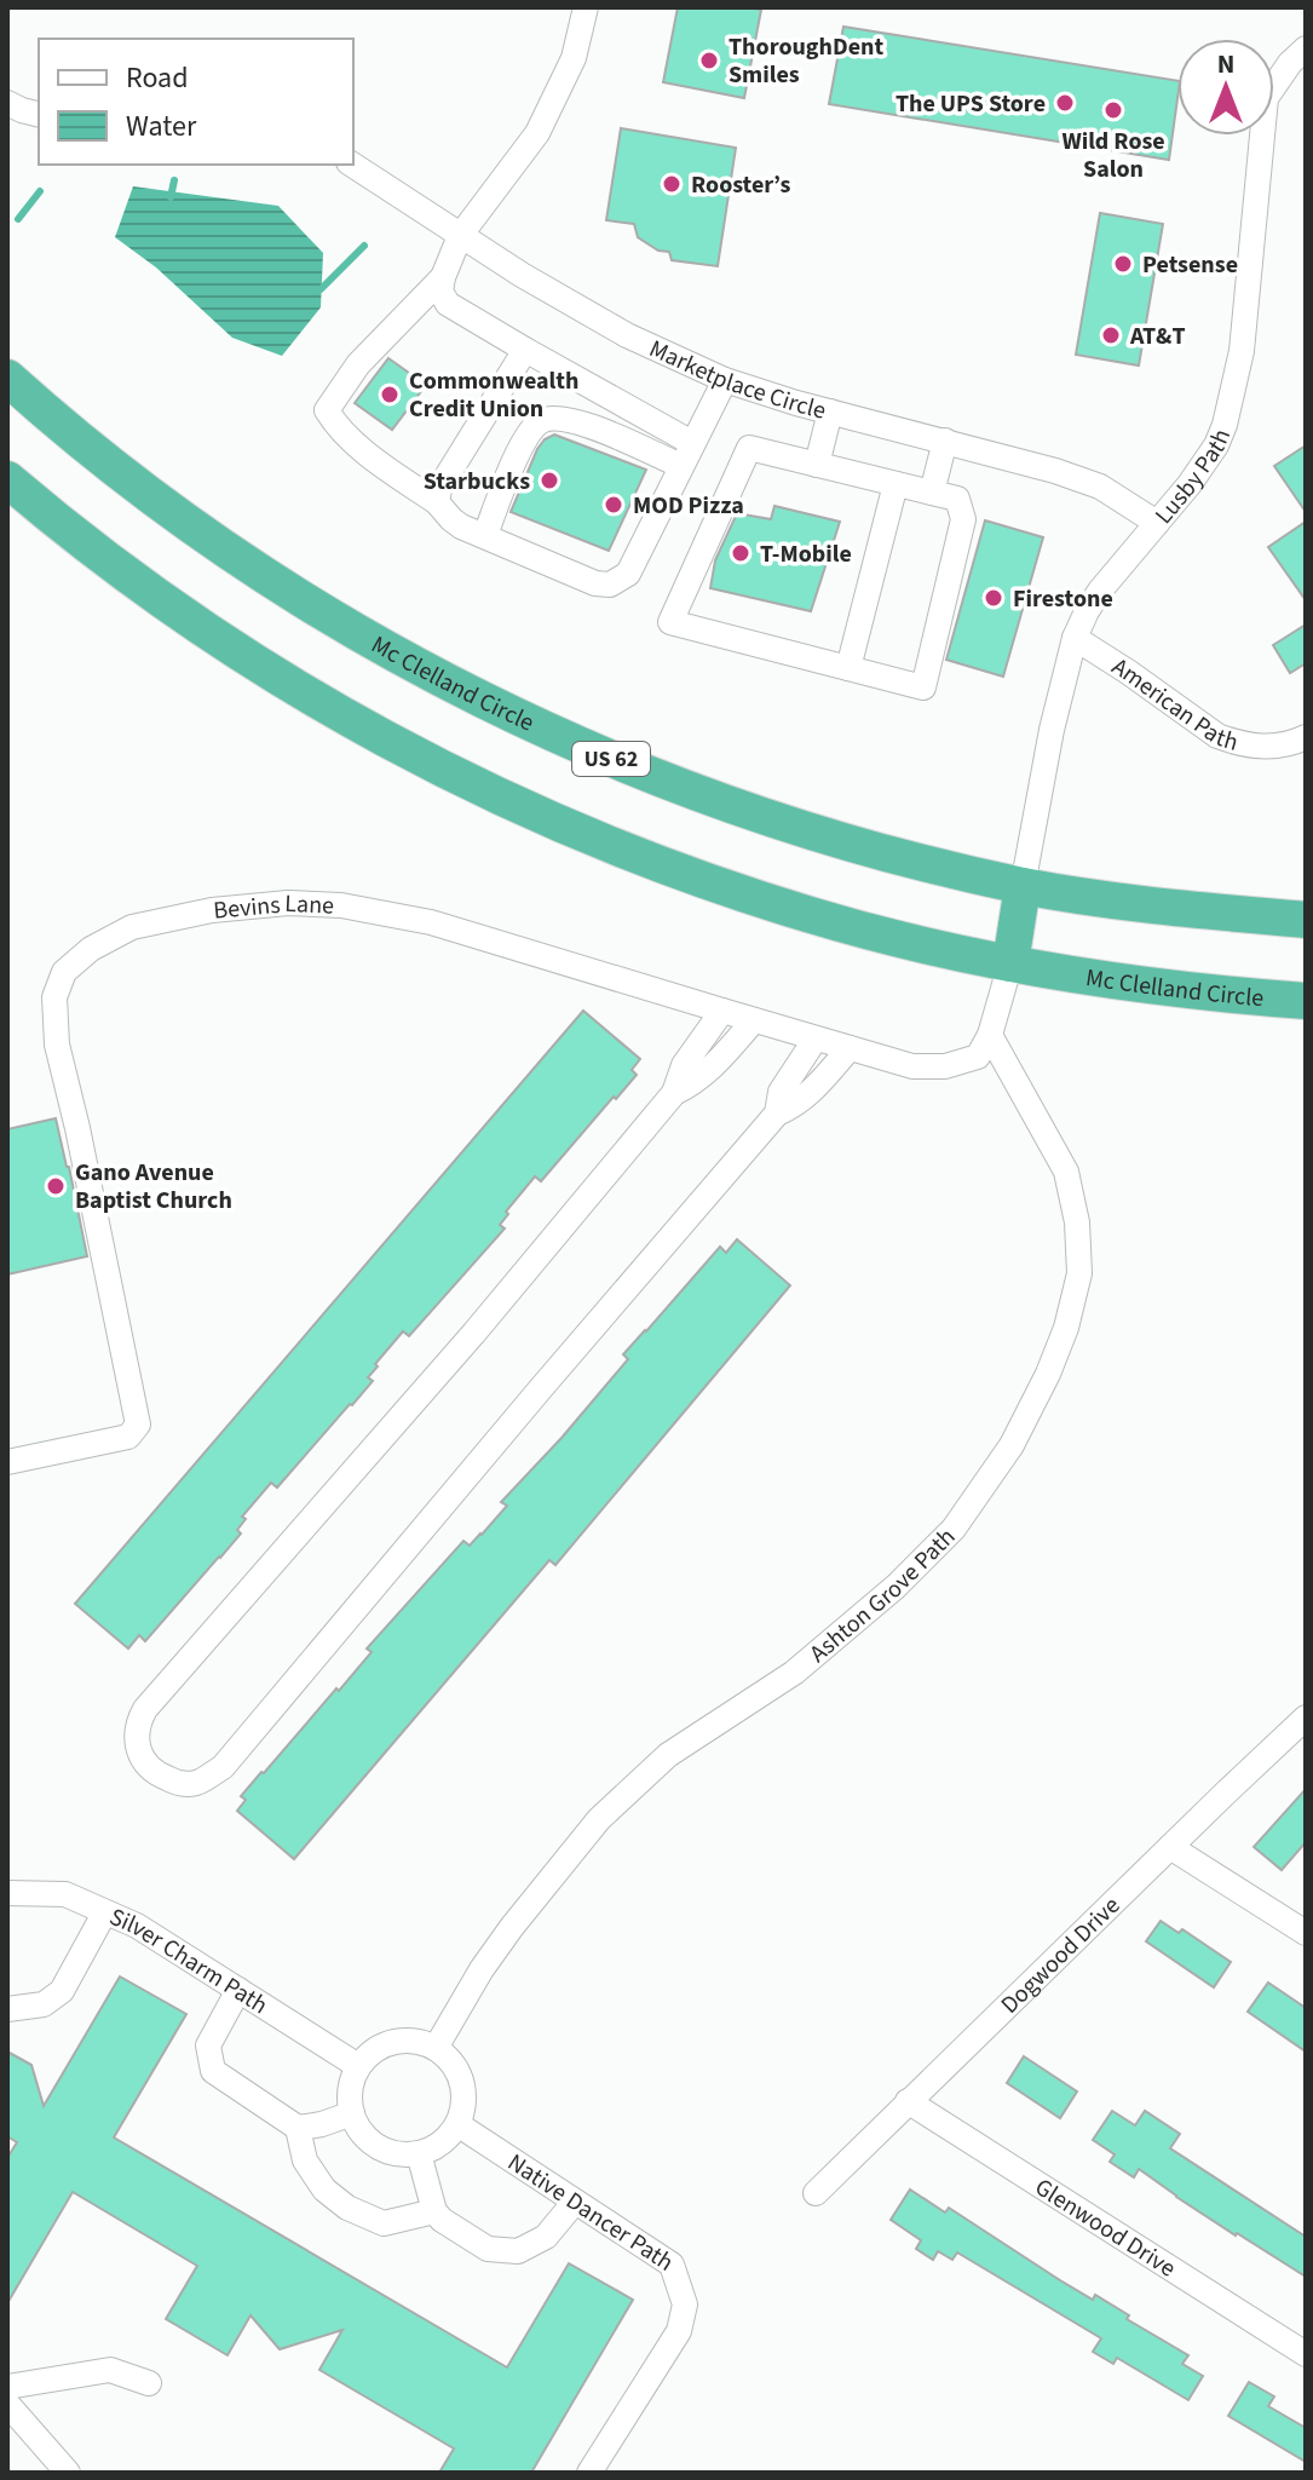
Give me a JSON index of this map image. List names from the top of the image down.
{
  "streets": {
    "highway": ["Mc Clelland Circle", "US 62"],
    "street": [
      "Marketplace Circle",
      "Lusby Path",
      "American Path",
      "Bevins Lane",
      "Ashton Grove Path",
      "Dogwood Drive",
      "Silver Charm Path",
      "Native Dancer Path",
      "Glenwood Drive"
    ]
  },
  "crossings": [
    ["Marketplace Circle", "Lusby Path"],
    ["Lusby Path", "Mc Clelland Circle"],
    ["Lusby Path", "American Path"],
    ["Bevins Lane", "Ashton Grove Path"],
    ["Ashton Grove Path", "Silver Charm Path"],
    ["Ashton Grove Path", "Native Dancer Path"],
    ["Dogwood Drive", "Glenwood Drive"],
    ["Silver Charm Path", "Native Dancer Path"]
  ],
  "places": [
    "ThoroughDent Smiles",
    "The UPS Store",
    "Wild Rose Salon",
    "Rooster’s",
    "Petsense",
    "AT&T",
    "Commonwealth Credit Union",
    "Starbucks",
    "MOD Pizza",
    "T-Mobile",
    "Firestone",
    "Gano Avenue Baptist Church"
  ],
  "legend": ["Road", "Water"],
  "north": "top"
}
